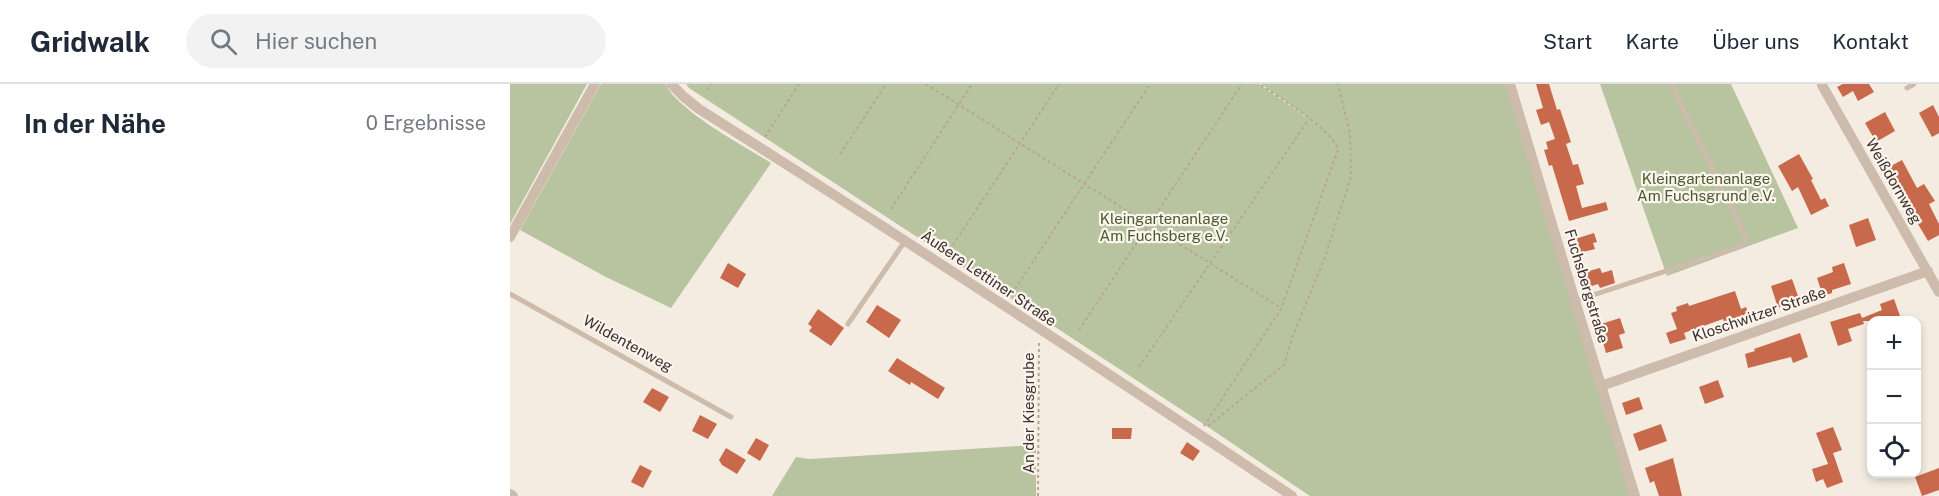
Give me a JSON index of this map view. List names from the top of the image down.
{
  "streets": {
    "street": [
      "Weißdornweg",
      "Äußere Lettiner Straße",
      "Fuchsbergstraße",
      "Kloschwitzer Straße"
    ],
    "lane": ["Wildentenweg"],
    "path": ["An der Kiesgrube"]
  },
  "crossings": [
    ["Weißdornweg", "Kloschwitzer Straße"],
    ["Äußere Lettiner Straße", "An der Kiesgrube"],
    ["Fuchsbergstraße", "Kloschwitzer Straße"]
  ],
  "parks": ["Kleingartenanlage Am Fuchsgrund e.V.", "Kleingartenanlage Am Fuchsberg e.V."],
  "page": {
    "header": "Gridwalk",
    "search": "Hier suchen",
    "nav": [
      "Start",
      "Karte",
      "Über uns",
      "Kontakt"
    ],
    "heading": ["In der Nähe", "0 Ergebnisse"],
    "map_buttons": ["+", "−"]
  }
}
